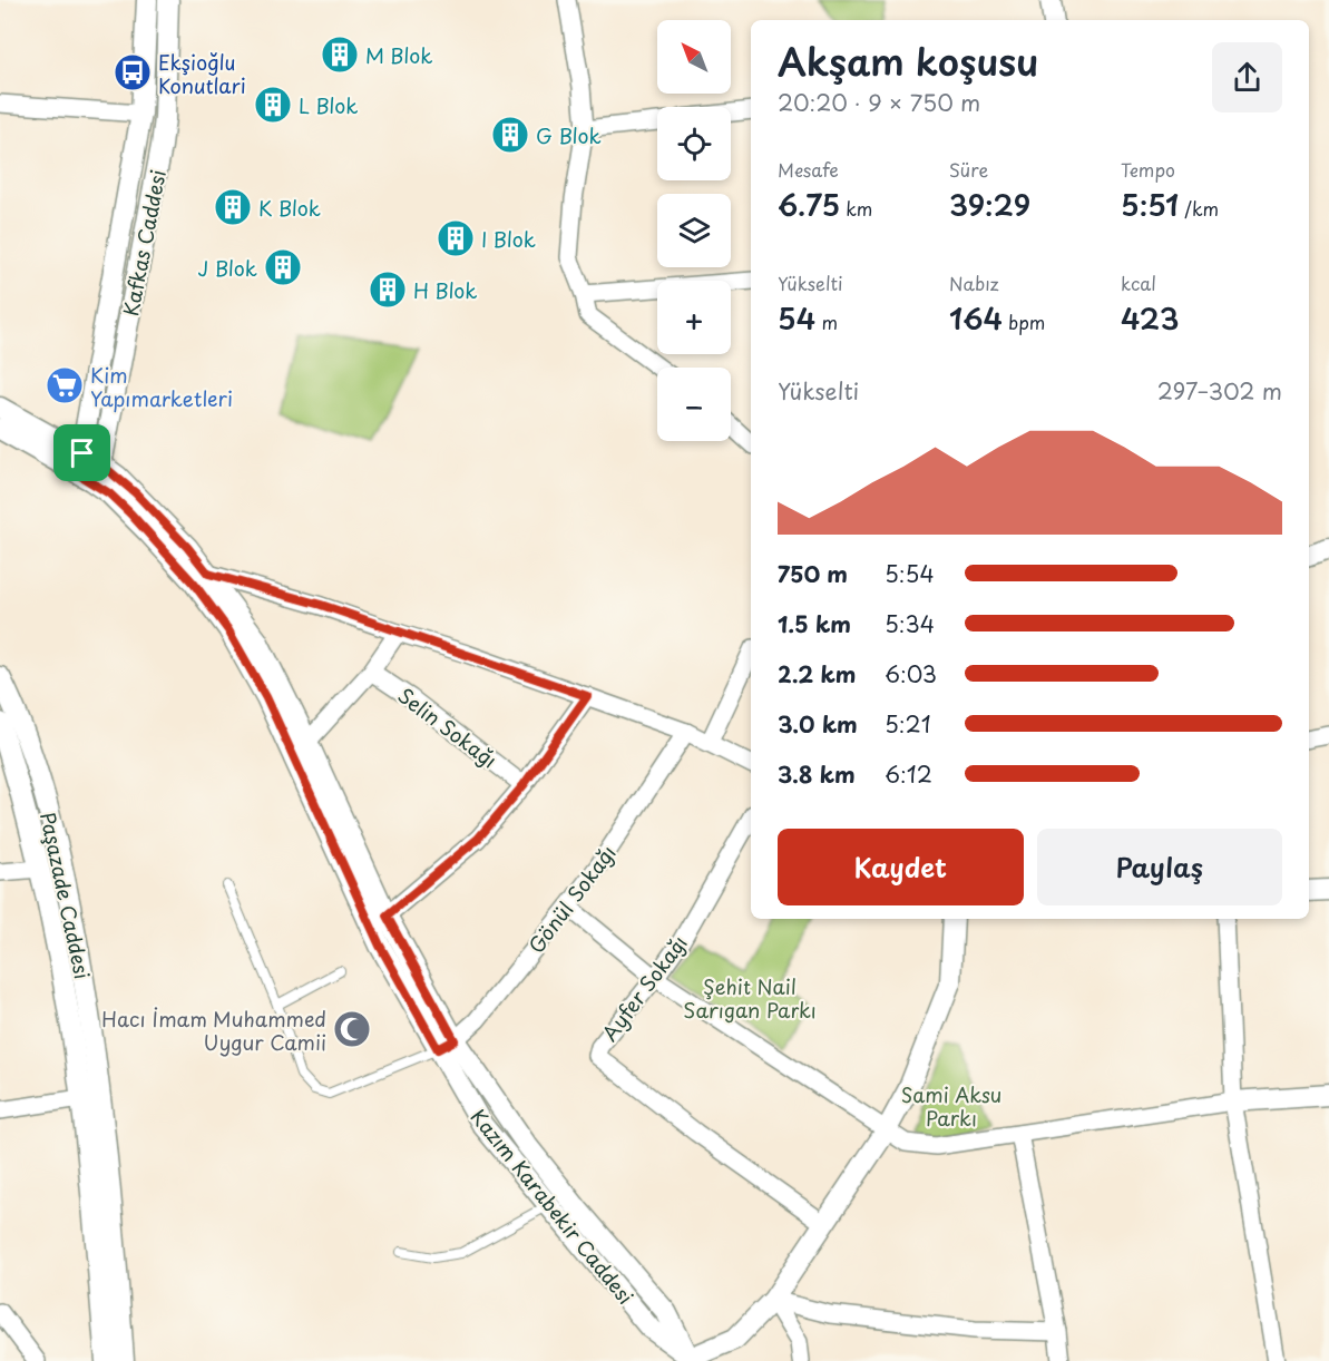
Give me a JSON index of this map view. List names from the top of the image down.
{
  "streets": {
    "street": [
      "Kafkas Caddesi",
      "Selin Sokağı",
      "Paşazade Caddesi",
      "Gönül Sokağı",
      "Ayfer Sokağı",
      "Kazım Karabekir Caddesi"
    ]
  },
  "crossings": [
    ["Kafkas Caddesi", "Kazım Karabekir Caddesi"],
    ["Gönül Sokağı", "Kazım Karabekir Caddesi"]
  ],
  "parks": ["Şehit Nail Sarıgan Parkı", "Sami Aksu Parkı"],
  "places": {
    "building": [
      "M Blok",
      "L Blok",
      "G Blok",
      "K Blok",
      "I Blok",
      "J Blok",
      "H Blok"
    ],
    "bus stop": ["Ekşioğlu Konutlari"],
    "supermarket": ["Kim Yapımarketleri"],
    "mosque": ["Hacı İmam Muhammed Uygur Camii"]
  },
  "north": "top left",
  "page": {
    "map_buttons": ["+", "−"],
    "heading": ["Akşam koşusu", "20:20 · 9 × 750 m"],
    "stats": [
      ["Mesafe", "6.75 km"],
      ["Süre", "39:29"],
      ["Tempo", "5:51 /km"],
      ["Yükselti", "54 m"],
      ["Nabız", "164 bpm"],
      ["kcal", "423"]
    ],
    "chart": ["Yükselti", "297–302 m"],
    "list": [
      {
        "name": "750 m",
        "note": "5:54"
      },
      {
        "name": "1.5 km",
        "note": "5:34"
      },
      {
        "name": "2.2 km",
        "note": "6:03"
      },
      {
        "name": "3.0 km",
        "note": "5:21"
      },
      {
        "name": "3.8 km",
        "note": "6:12"
      }
    ],
    "buttons": ["Kaydet", "Paylaş"]
  }
}
